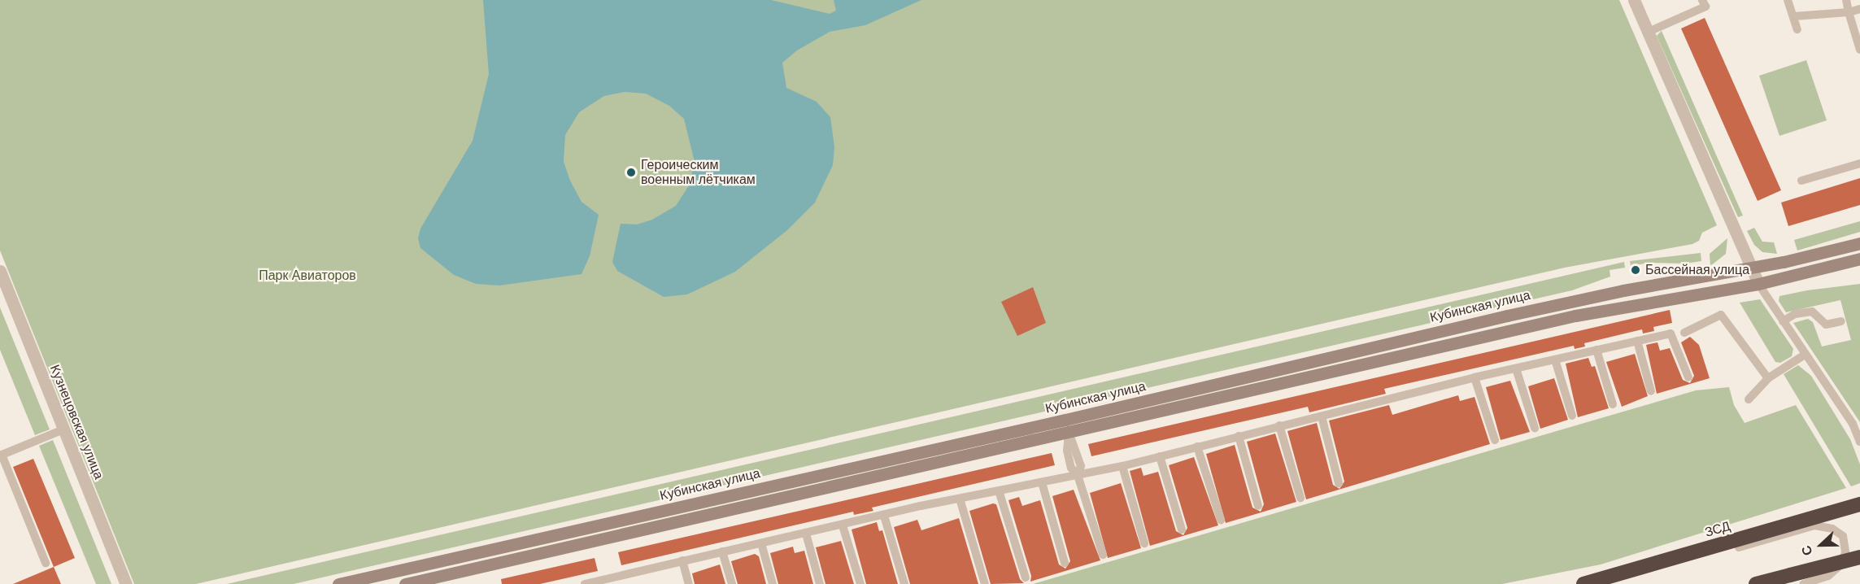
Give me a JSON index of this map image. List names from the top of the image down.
{
  "streets": {
    "highway": ["ЗСД"],
    "main road": ["Кубинская улица"],
    "street": ["Кузнецовская улица"]
  },
  "parks": ["Парк Авиаторов"],
  "places": ["Героическим военным лётчикам", "Бассейная улица"],
  "north": "left"
}
